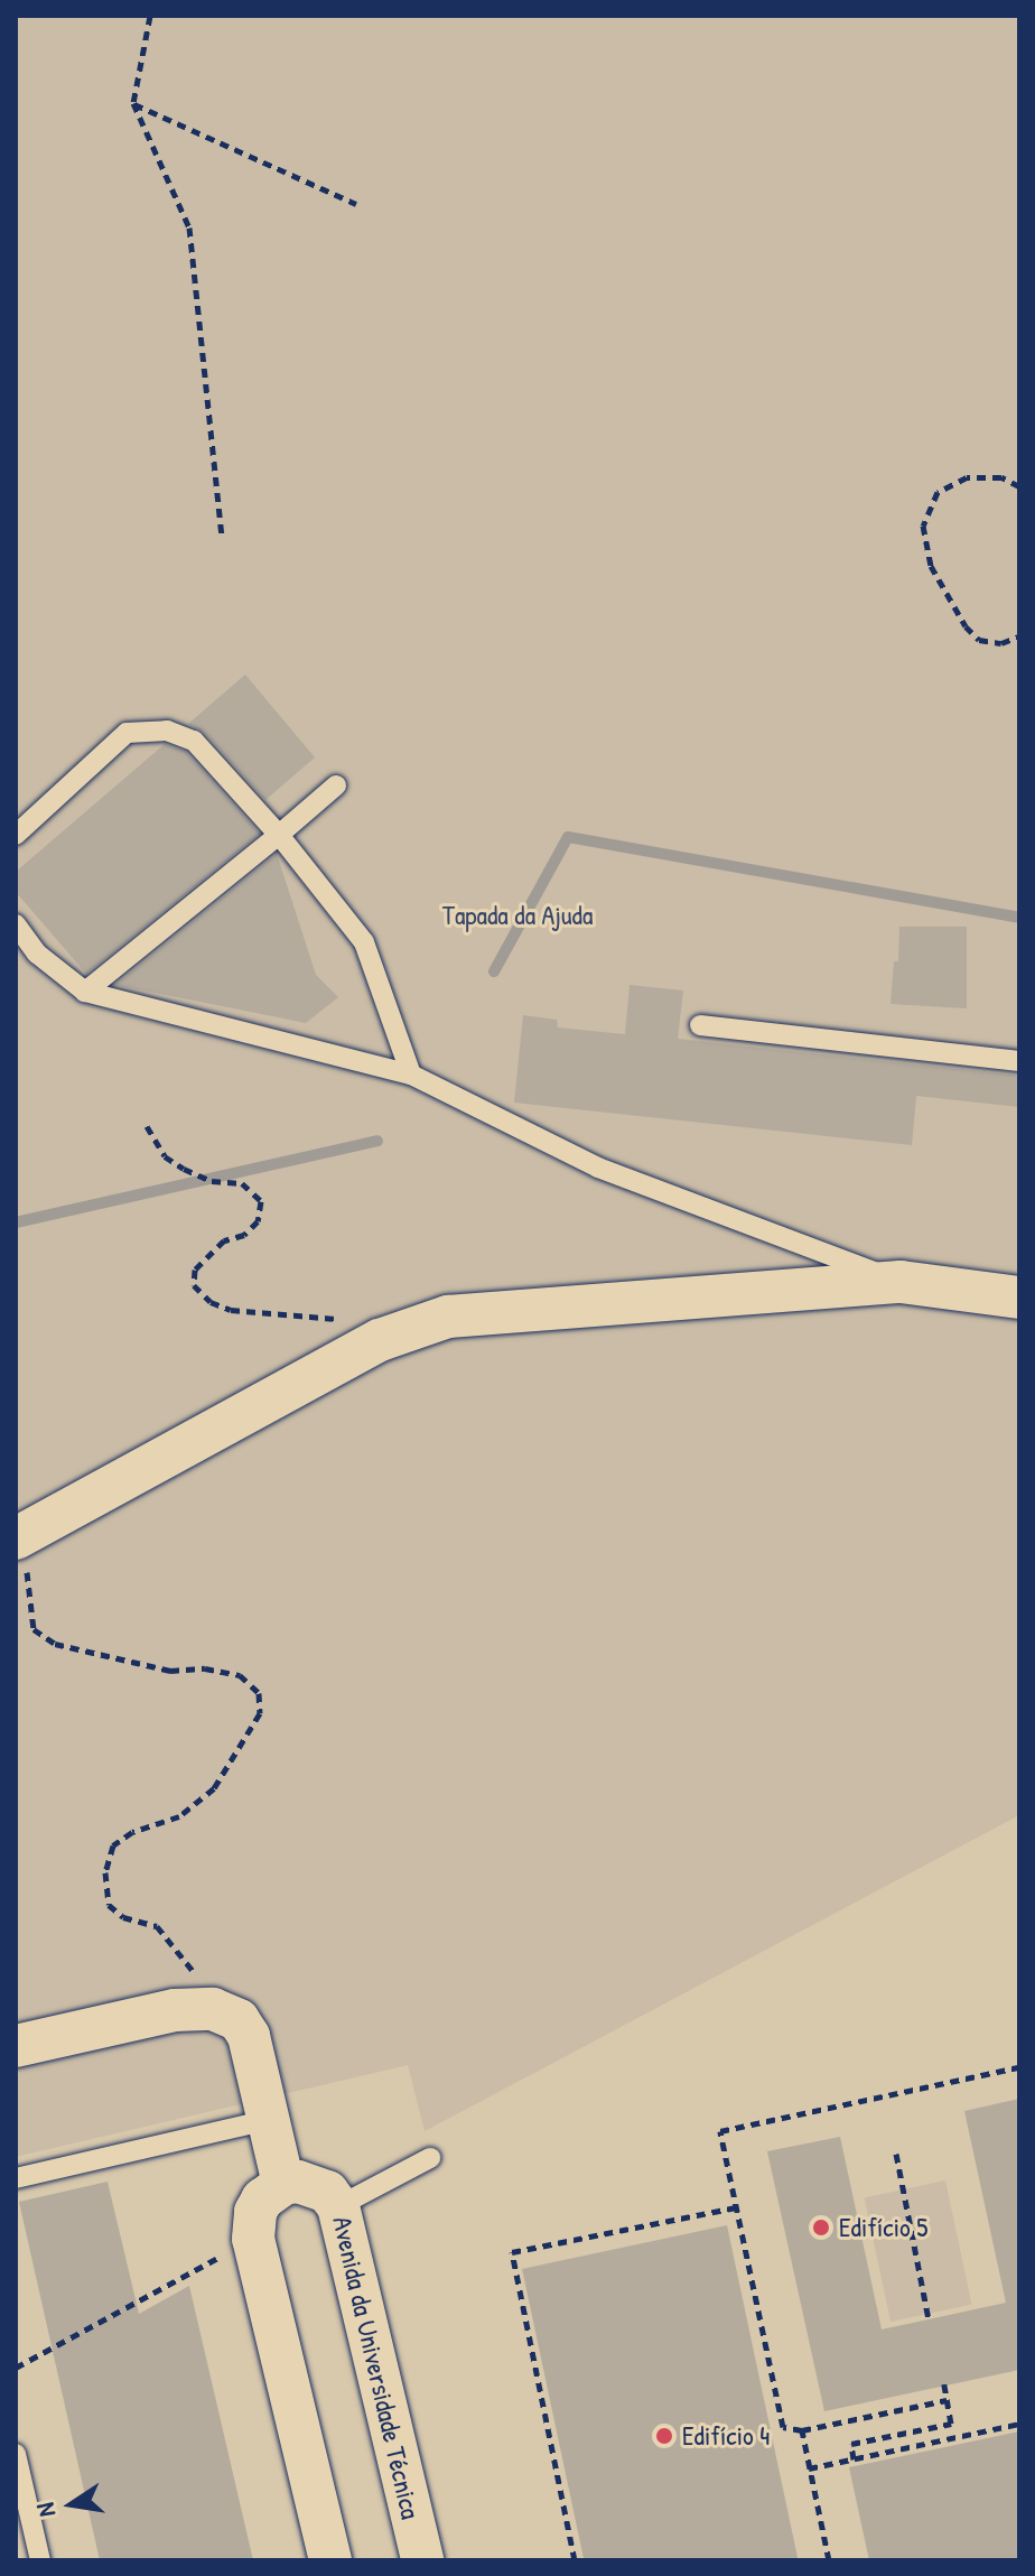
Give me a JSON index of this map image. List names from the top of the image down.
{
  "streets": {
    "street": ["Avenida da Universidade Técnica"]
  },
  "parks": ["Tapada da Ajuda"],
  "places": ["Edifício 5", "Edifício 4"],
  "north": "left"
}
